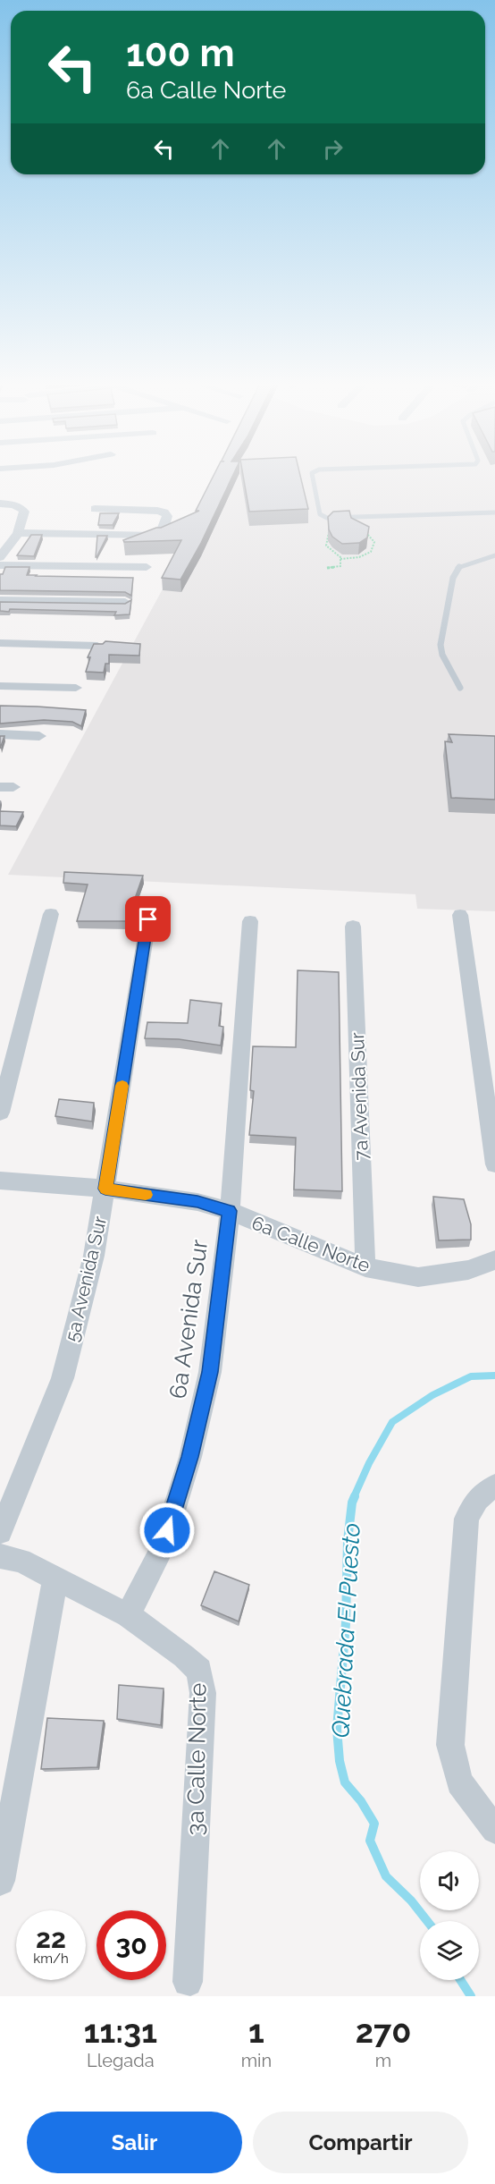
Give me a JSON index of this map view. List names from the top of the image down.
{
  "streets": {
    "street": [
      "7a Avenida Sur",
      "6a Calle Norte",
      "5a Avenida Sur",
      "6a Avenida Sur",
      "3a Calle Norte"
    ]
  },
  "crossings": [
    ["7a Avenida Sur", "6a Calle Norte"],
    ["6a Calle Norte", "5a Avenida Sur"],
    ["6a Calle Norte", "6a Avenida Sur"],
    ["6a Avenida Sur", "3a Calle Norte"]
  ],
  "water": ["Quebrada El Puesto"],
  "page": {
    "turn": ["100 m", "6a Calle Norte"],
    "speed": "22 km/h",
    "limit": "30",
    "eta": [
      "11:31",
      "Llegada",
      "1",
      "min",
      "270",
      "m"
    ],
    "buttons": ["Salir", "Compartir"]
  }
}
